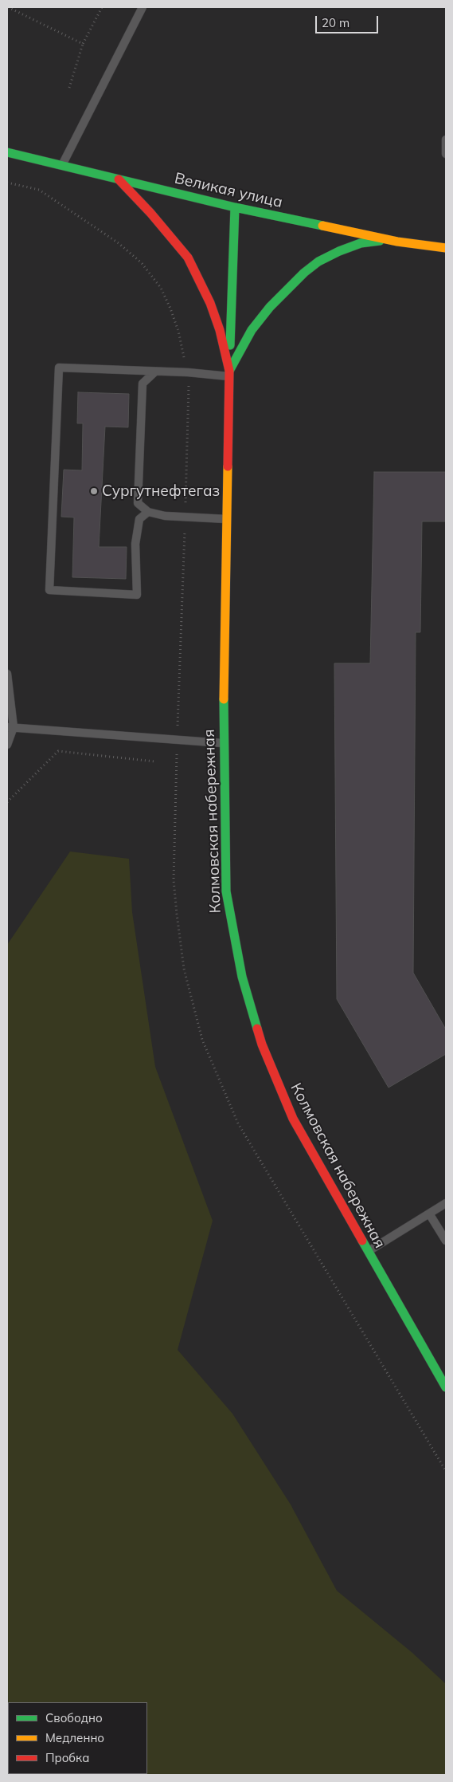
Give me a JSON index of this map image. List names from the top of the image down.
{
  "streets": {
    "main road": ["Великая улица", "Колмовская набережная"]
  },
  "places": ["Сургутнефтегаз"],
  "legend": ["Свободно", "Медленно", "Пробка"],
  "scale_bar": "20 m"
}
